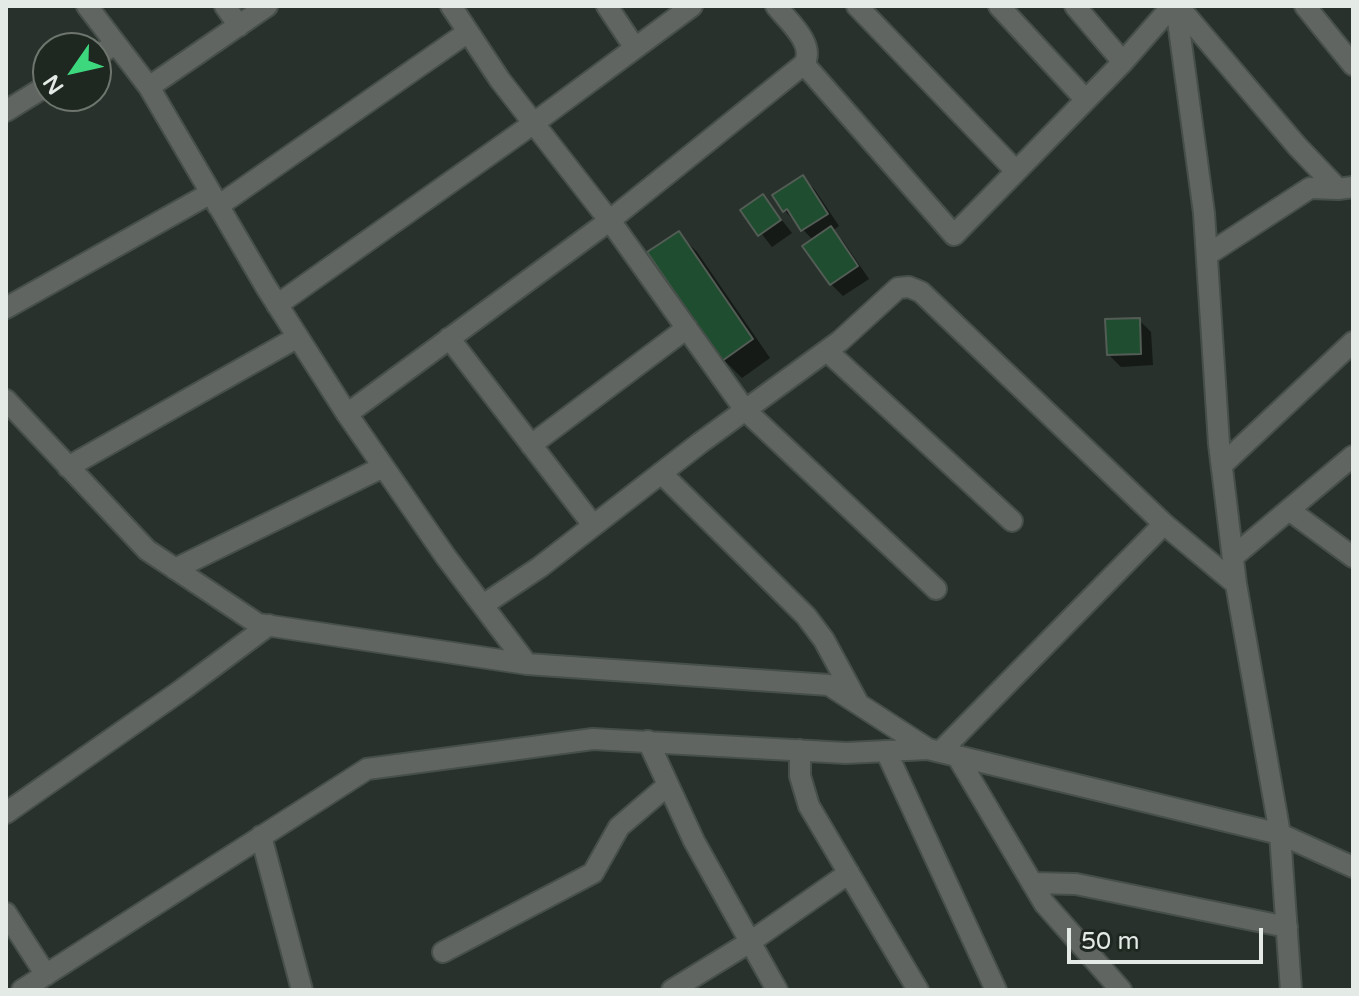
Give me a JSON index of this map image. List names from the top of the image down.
{
  "scale_bar": "50 m",
  "north": "bottom left"
}
